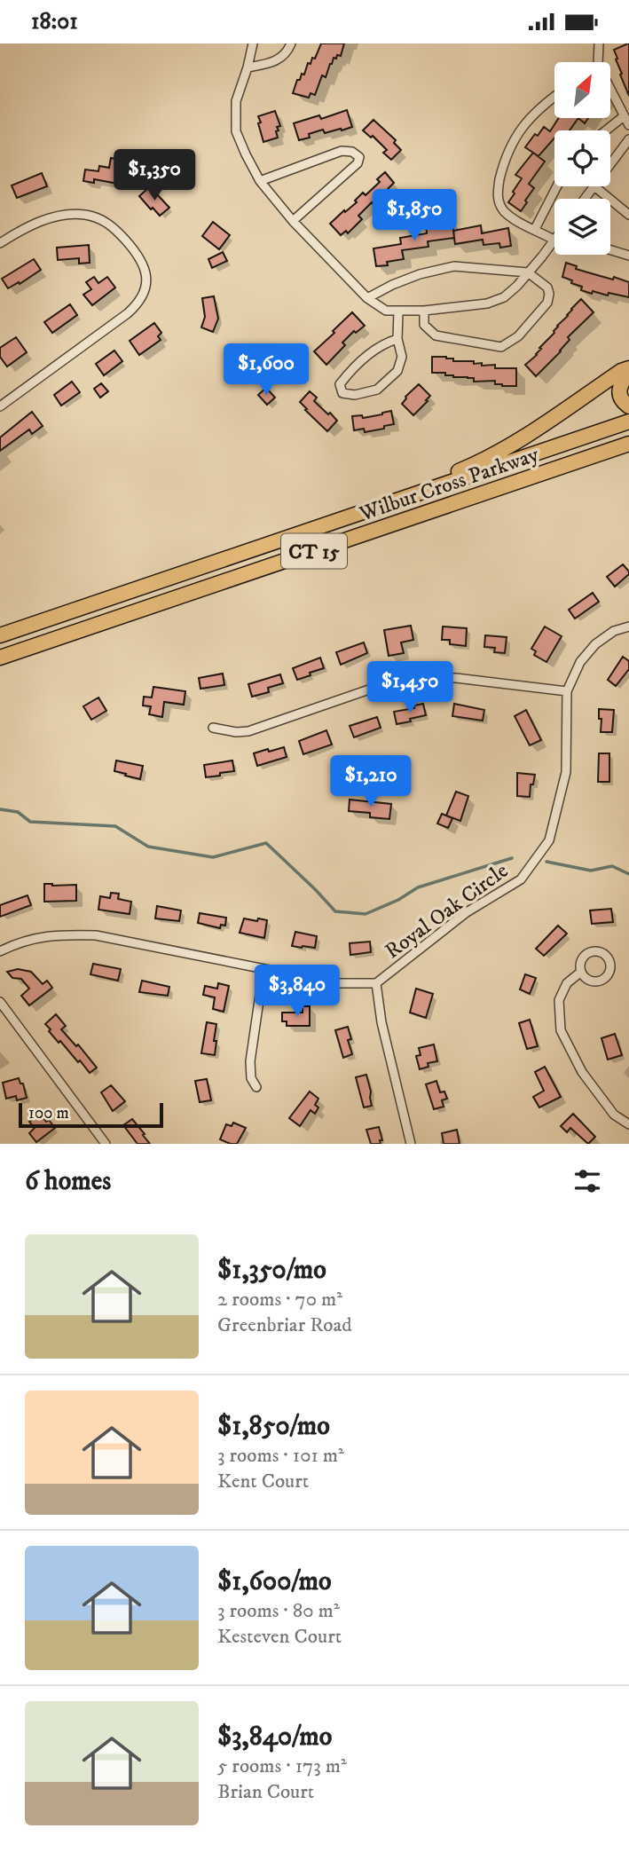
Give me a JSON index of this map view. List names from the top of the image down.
{
  "streets": {
    "highway": ["Wilbur Cross Parkway", "CT 15"],
    "street": ["Royal Oak Circle"]
  },
  "scale_bar": "100 m",
  "north": "top right",
  "page": {
    "status": "18:01",
    "price": [
      "$1,350",
      "$1,850",
      "$1,600",
      "$1,450",
      "$1,210",
      "$3,840"
    ],
    "scale": "100 m",
    "heading": "6 homes",
    "list": [
      {
        "name": "$1,350/mo",
        "note": "2 rooms · 70 m² · Greenbriar Road"
      },
      {
        "name": "$1,850/mo",
        "note": "3 rooms · 101 m² · Kent Court"
      },
      {
        "name": "$1,600/mo",
        "note": "3 rooms · 80 m² · Kesteven Court"
      },
      {
        "name": "$3,840/mo",
        "note": "5 rooms · 173 m² · Brian Court"
      }
    ]
  }
}
